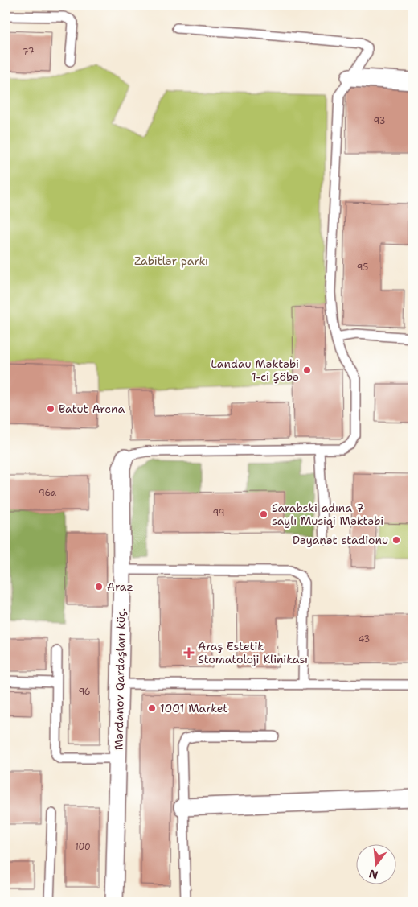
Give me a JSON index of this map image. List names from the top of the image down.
{
  "streets": {
    "street": ["Mərdanov Qardaşları küç."]
  },
  "parks": ["Zabitlər parkı"],
  "places": {
    "other": [
      "Landau Məktəbi 1-ci Şöbə",
      "Batut Arena",
      "Sarabski adına 7 saylı Musiqi Məktəbi",
      "Dəyanət stadionu",
      "Araz",
      "1001 Market"
    ],
    "health": ["Araş Estetik Stomatoloji Klinikası"]
  },
  "house_numbers": [
    "77",
    "93",
    "95",
    "96a",
    "99",
    "43",
    "96",
    "100"
  ],
  "north": "bottom"
}
